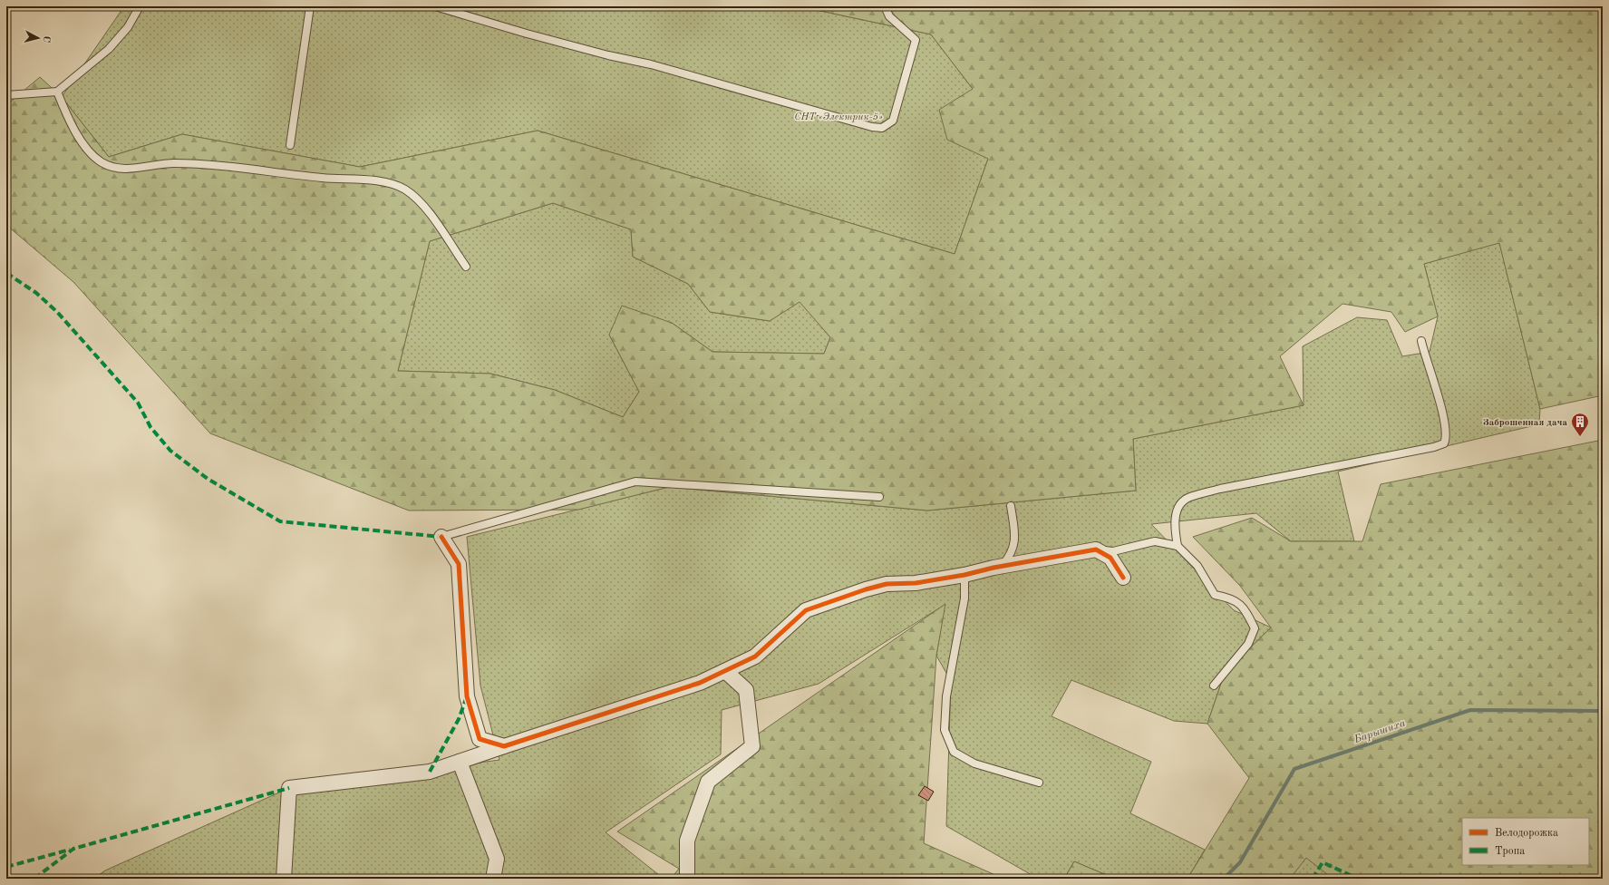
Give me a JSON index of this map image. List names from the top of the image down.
{
  "water": ["Барышиха"],
  "parks": ["СНТ «Электрик-5»"],
  "places": {
    "building": ["Заброшенная дача"]
  },
  "legend": ["Велодорожка", "Тропа"],
  "north": "right"
}
